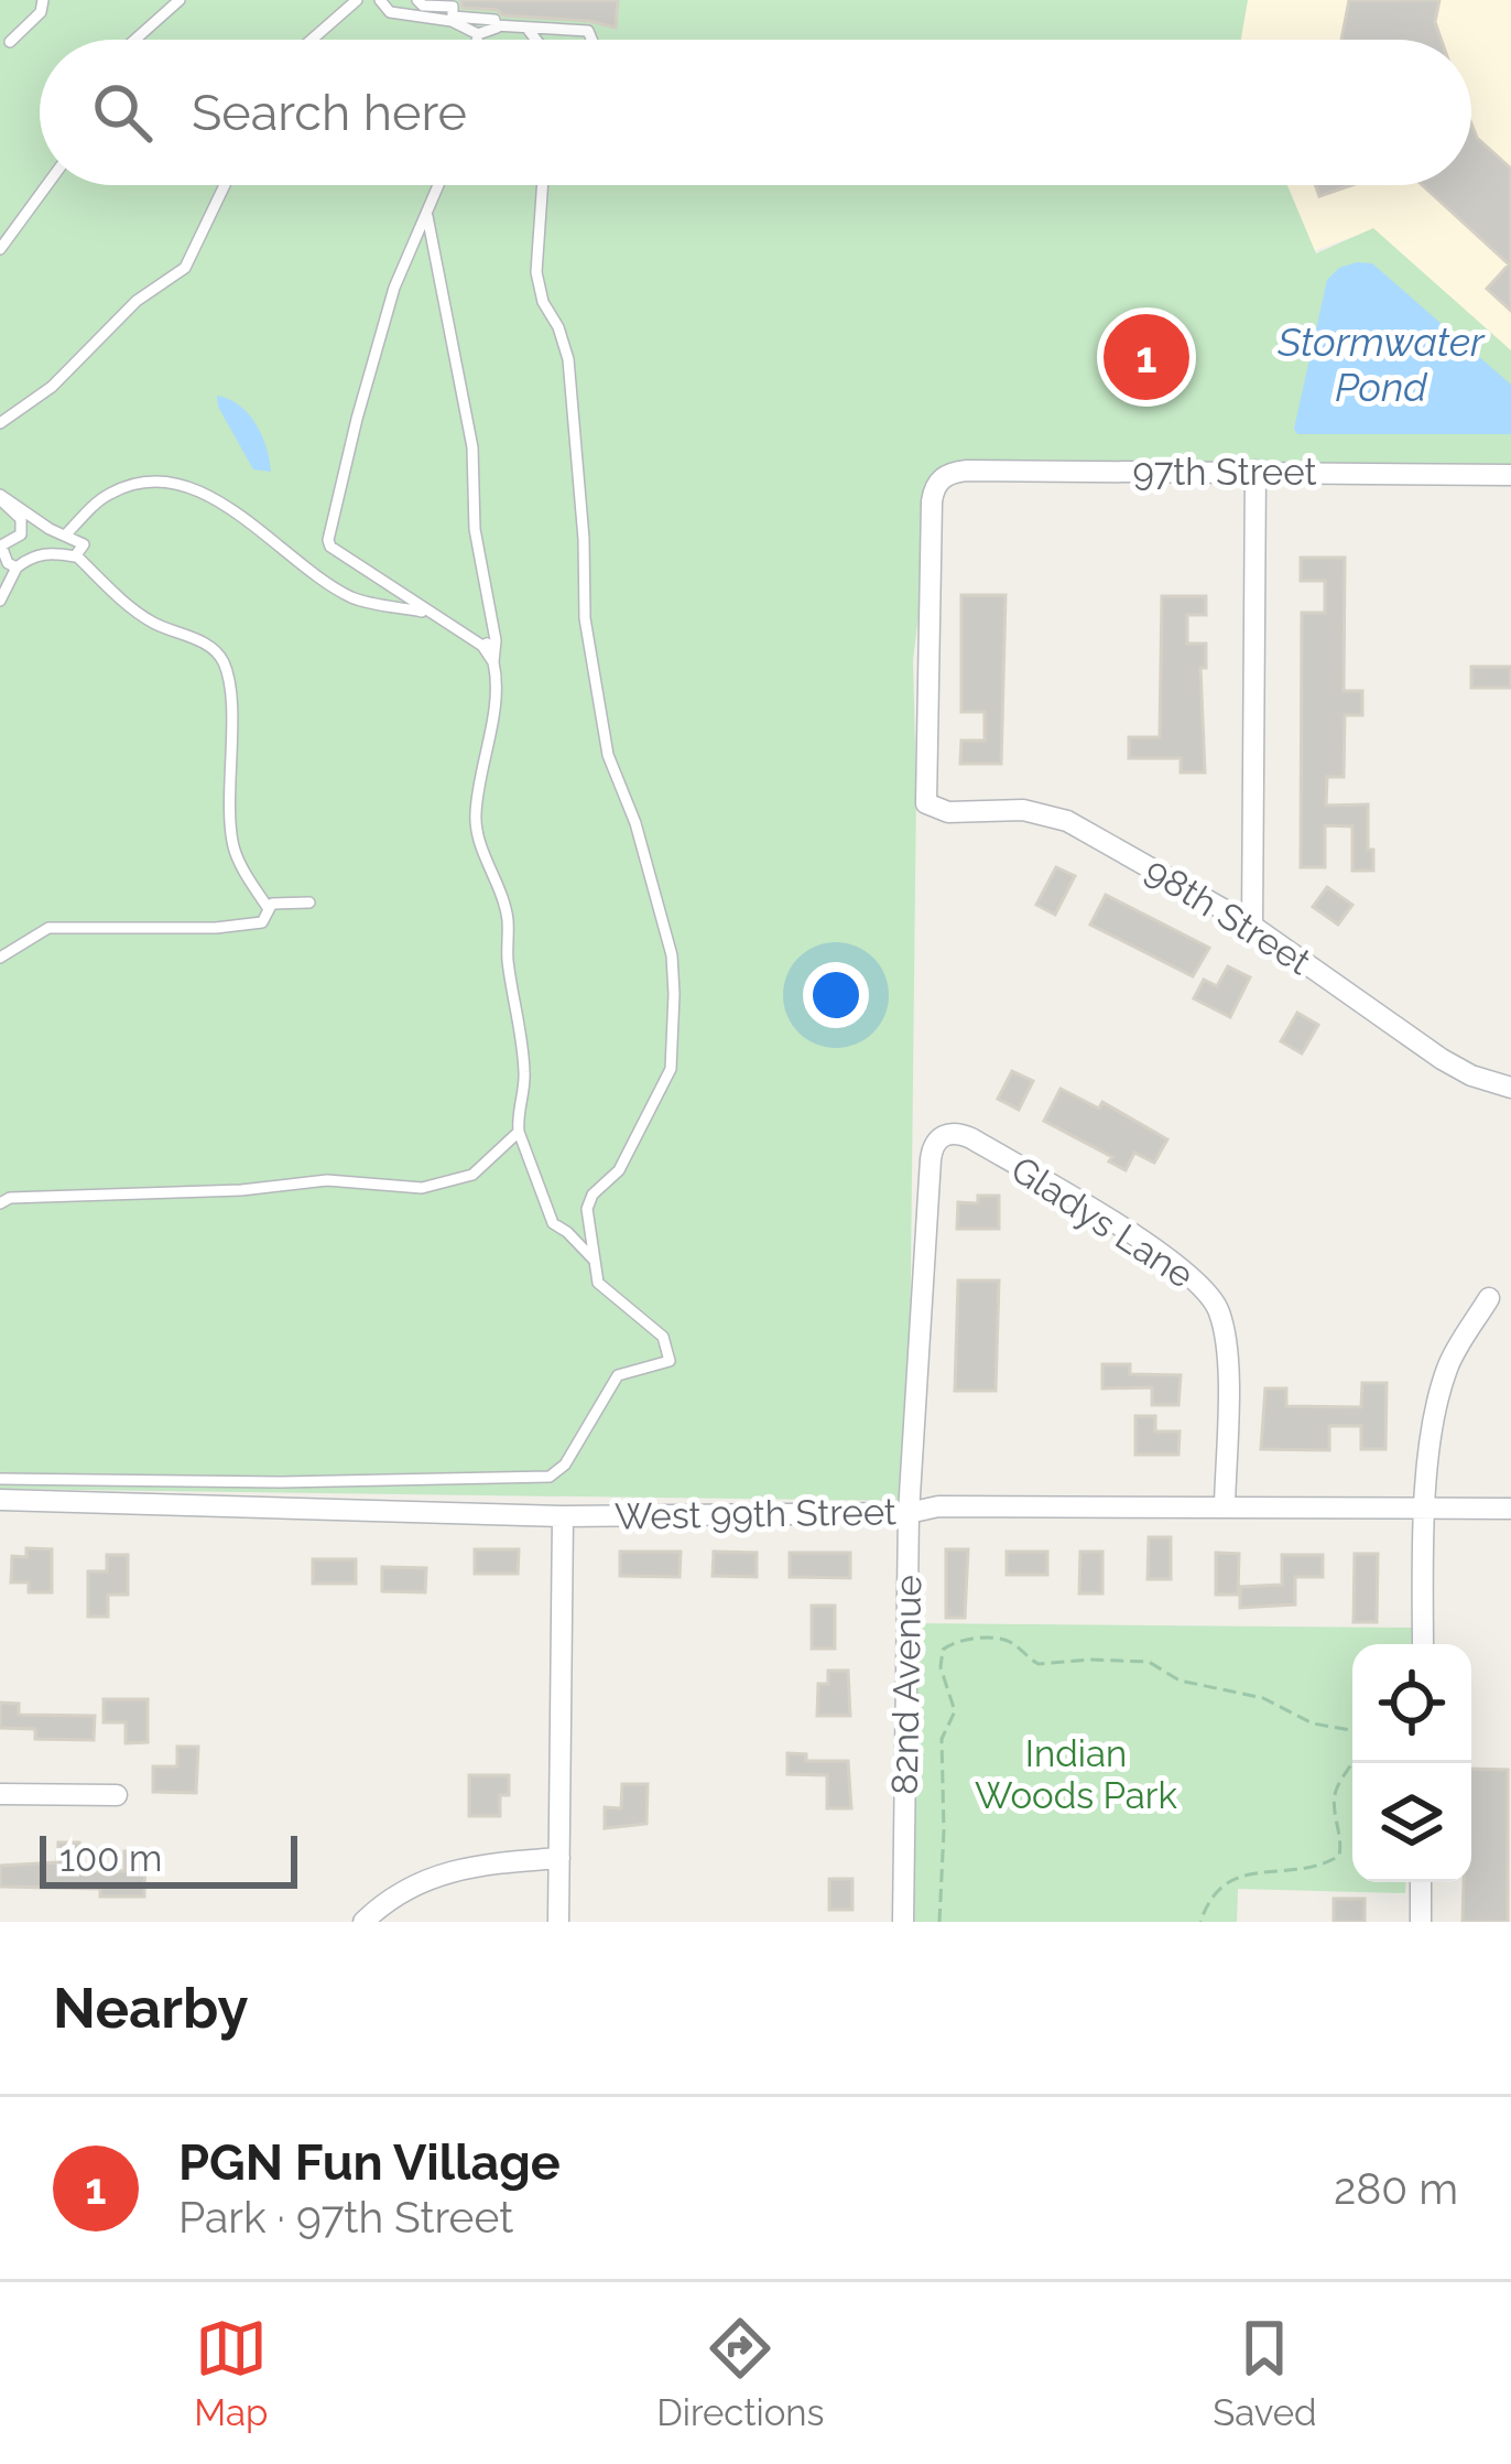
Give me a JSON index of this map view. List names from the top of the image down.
{
  "streets": {
    "street": [
      "97th Street",
      "98th Street",
      "Gladys Lane",
      "West 99th Street",
      "82nd Avenue"
    ]
  },
  "crossings": [
    ["97th Street", "98th Street"],
    ["Gladys Lane", "West 99th Street"],
    ["Gladys Lane", "82nd Avenue"],
    ["West 99th Street", "82nd Avenue"]
  ],
  "water": ["Stormwater Pond"],
  "parks": ["Indian Woods Park"],
  "scale_bar": "100 m",
  "page": {
    "search": "Search here",
    "pins": "1",
    "scale": "100 m",
    "heading": "Nearby",
    "list": [
      {
        "mark": "1",
        "name": "PGN Fun Village",
        "note": "Park · 97th Street",
        "value": "280 m"
      }
    ],
    "nav": ["Map", "Directions", "Saved"]
  }
}
